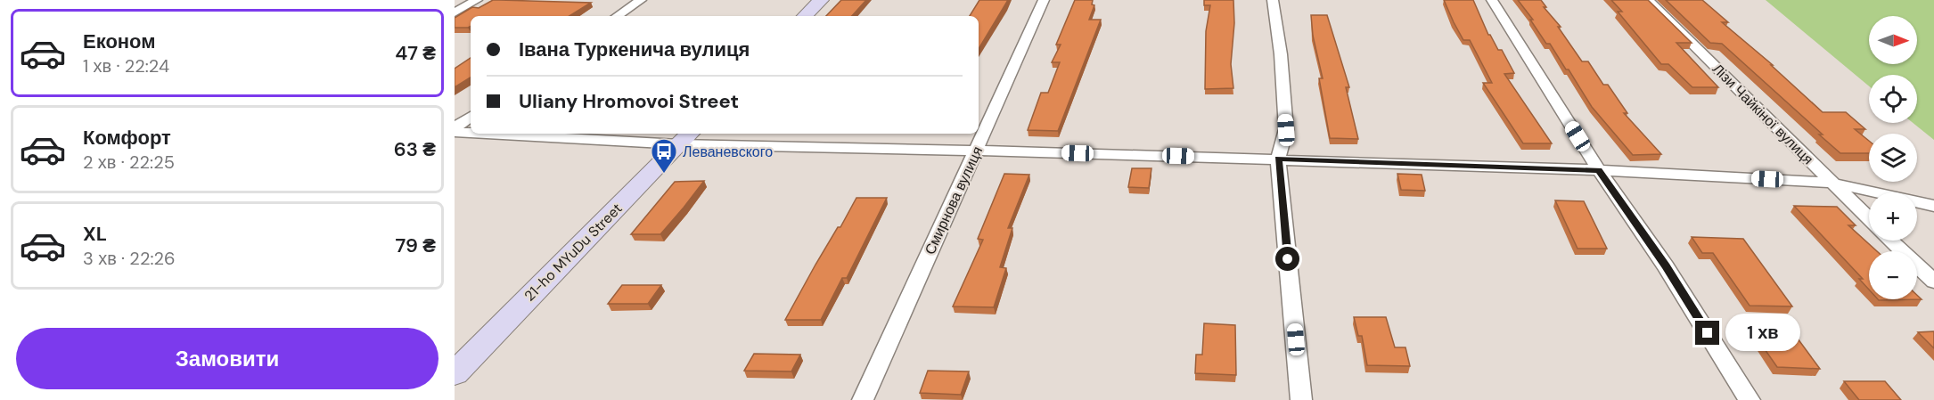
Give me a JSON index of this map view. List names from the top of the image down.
{
  "streets": {
    "street": ["Лізи Чайкіної вулиця", "Смирнова вулиця", "21-ho MYuDu Street"]
  },
  "places": {
    "bus stop": ["Леваневского"]
  },
  "north": "right",
  "page": {
    "list": [
      {
        "name": "Економ",
        "note": "1 хв · 22:24",
        "value": "47 ₴"
      },
      {
        "name": "Комфорт",
        "note": "2 хв · 22:25",
        "value": "63 ₴"
      },
      {
        "name": "XL",
        "note": "3 хв · 22:26",
        "value": "79 ₴"
      }
    ],
    "map_buttons": ["+", "−"],
    "banner": ["Івана Туркенича вулиця", "Uliany Hromovoi Street"],
    "bubble": "1 хв",
    "buttons": "Замовити"
  }
}
